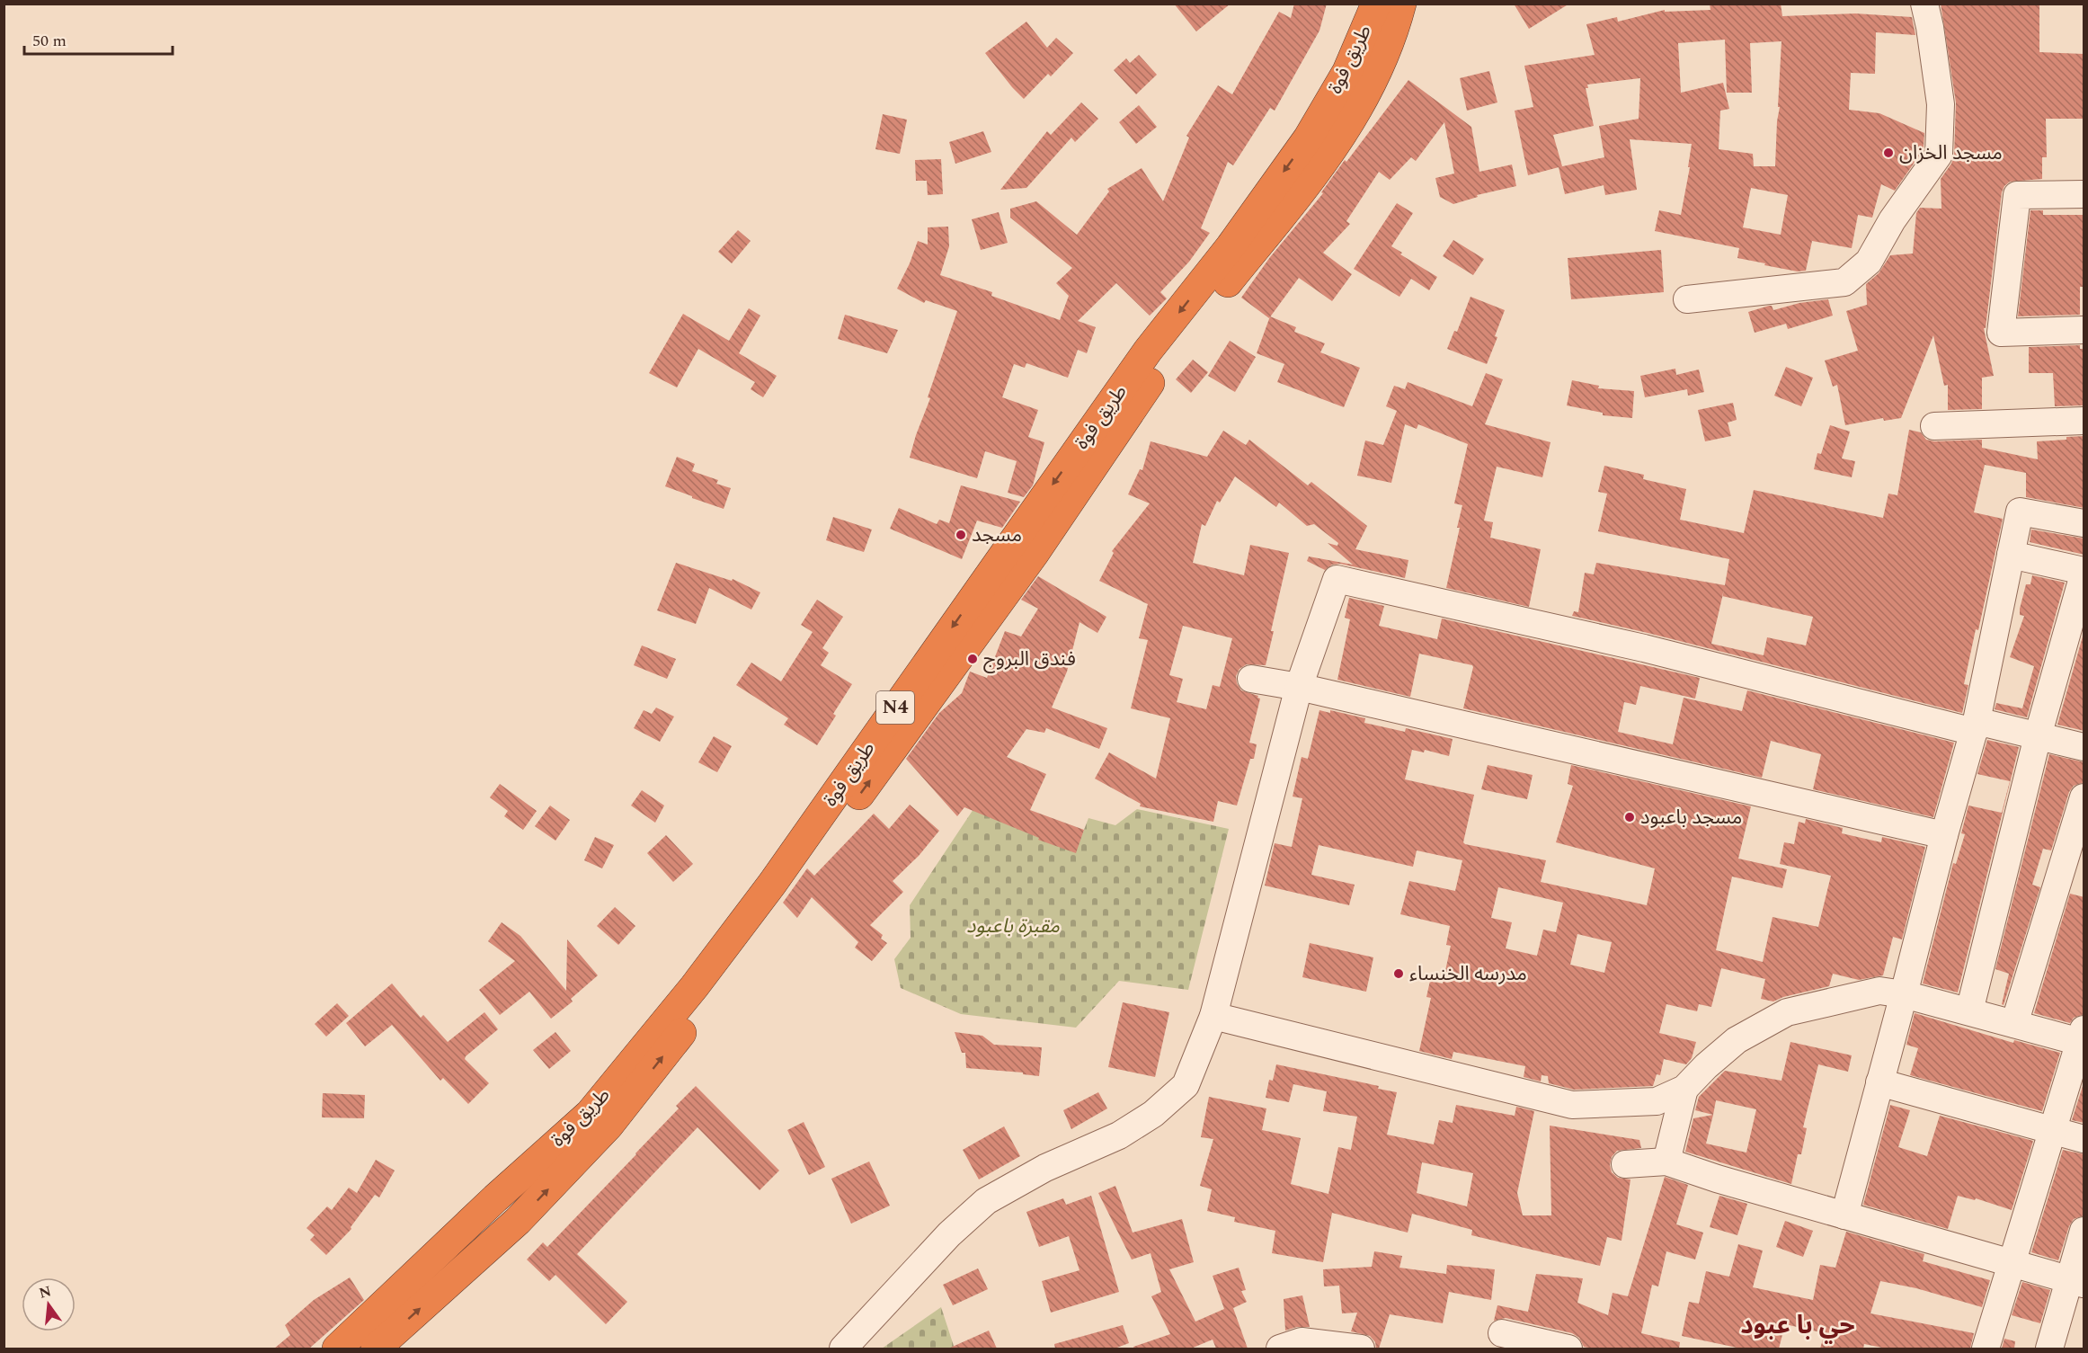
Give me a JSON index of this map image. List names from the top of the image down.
{
  "streets": {
    "highway": ["طريق فوة", "N4"]
  },
  "districts": ["حي با عبود"],
  "parks": ["مقبرة باعبود"],
  "places": [
    "مسجد الخزان",
    "مسجد",
    "فندق البروج",
    "مسجد باعبود",
    "مدرسه الخنساء"
  ],
  "scale_bar": "50 m",
  "north": "top"
}
